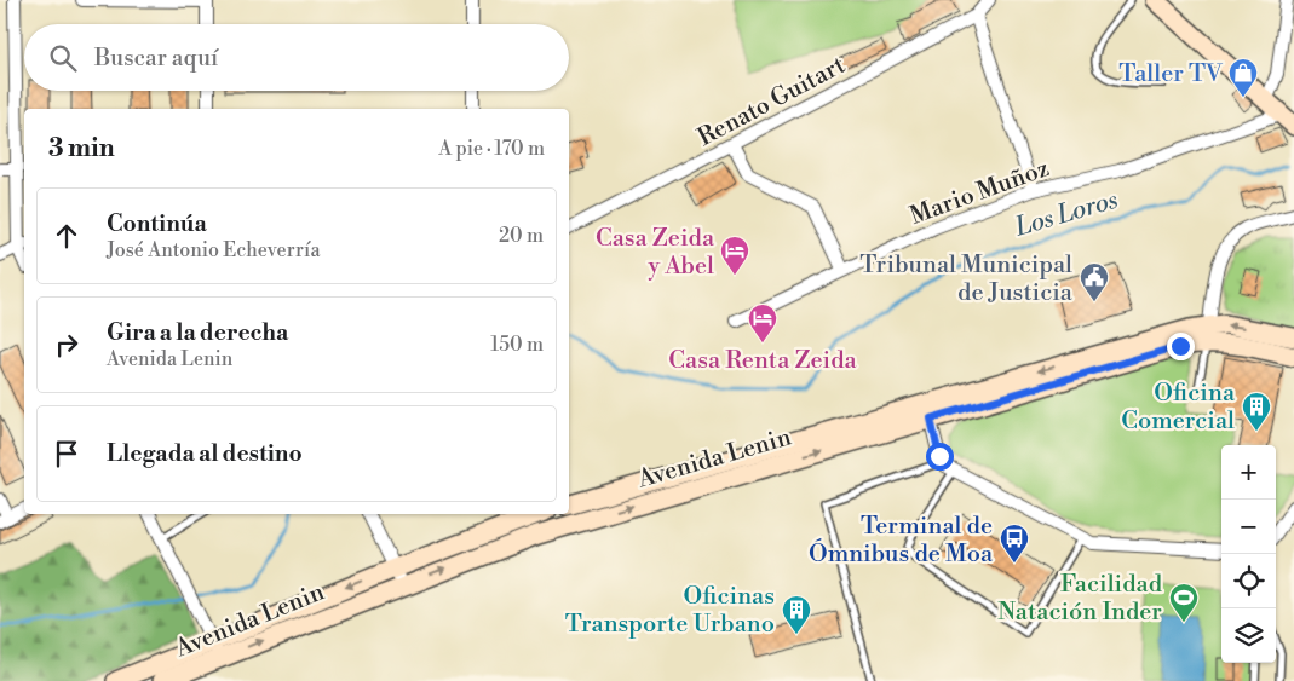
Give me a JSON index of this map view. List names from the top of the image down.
{
  "streets": {
    "main road": ["Avenida Lenin"],
    "street": ["Renato Guitart", "Mario Muñoz"]
  },
  "water": ["Los Loros"],
  "places": {
    "shop": ["Taller TV"],
    "hotel": ["Casa Zeida y Abel", "Casa Renta Zeida"],
    "public building": ["Tribunal Municipal de Justicia"],
    "building": ["Oficina Comercial", "Oficinas Transporte Urbano"],
    "bus stop": ["Terminal de Ómnibus de Moa"],
    "sports": ["Facilidad Natación Inder"]
  },
  "page": {
    "search": "Buscar aquí",
    "heading": ["3 min", "A pie · 170 m"],
    "list": [
      ["Continúa", "José Antonio Echeverría", "20 m"],
      ["Gira a la derecha", "Avenida Lenin", "150 m"],
      "Llegada al destino"
    ],
    "map_buttons": ["+", "−"]
  }
}
